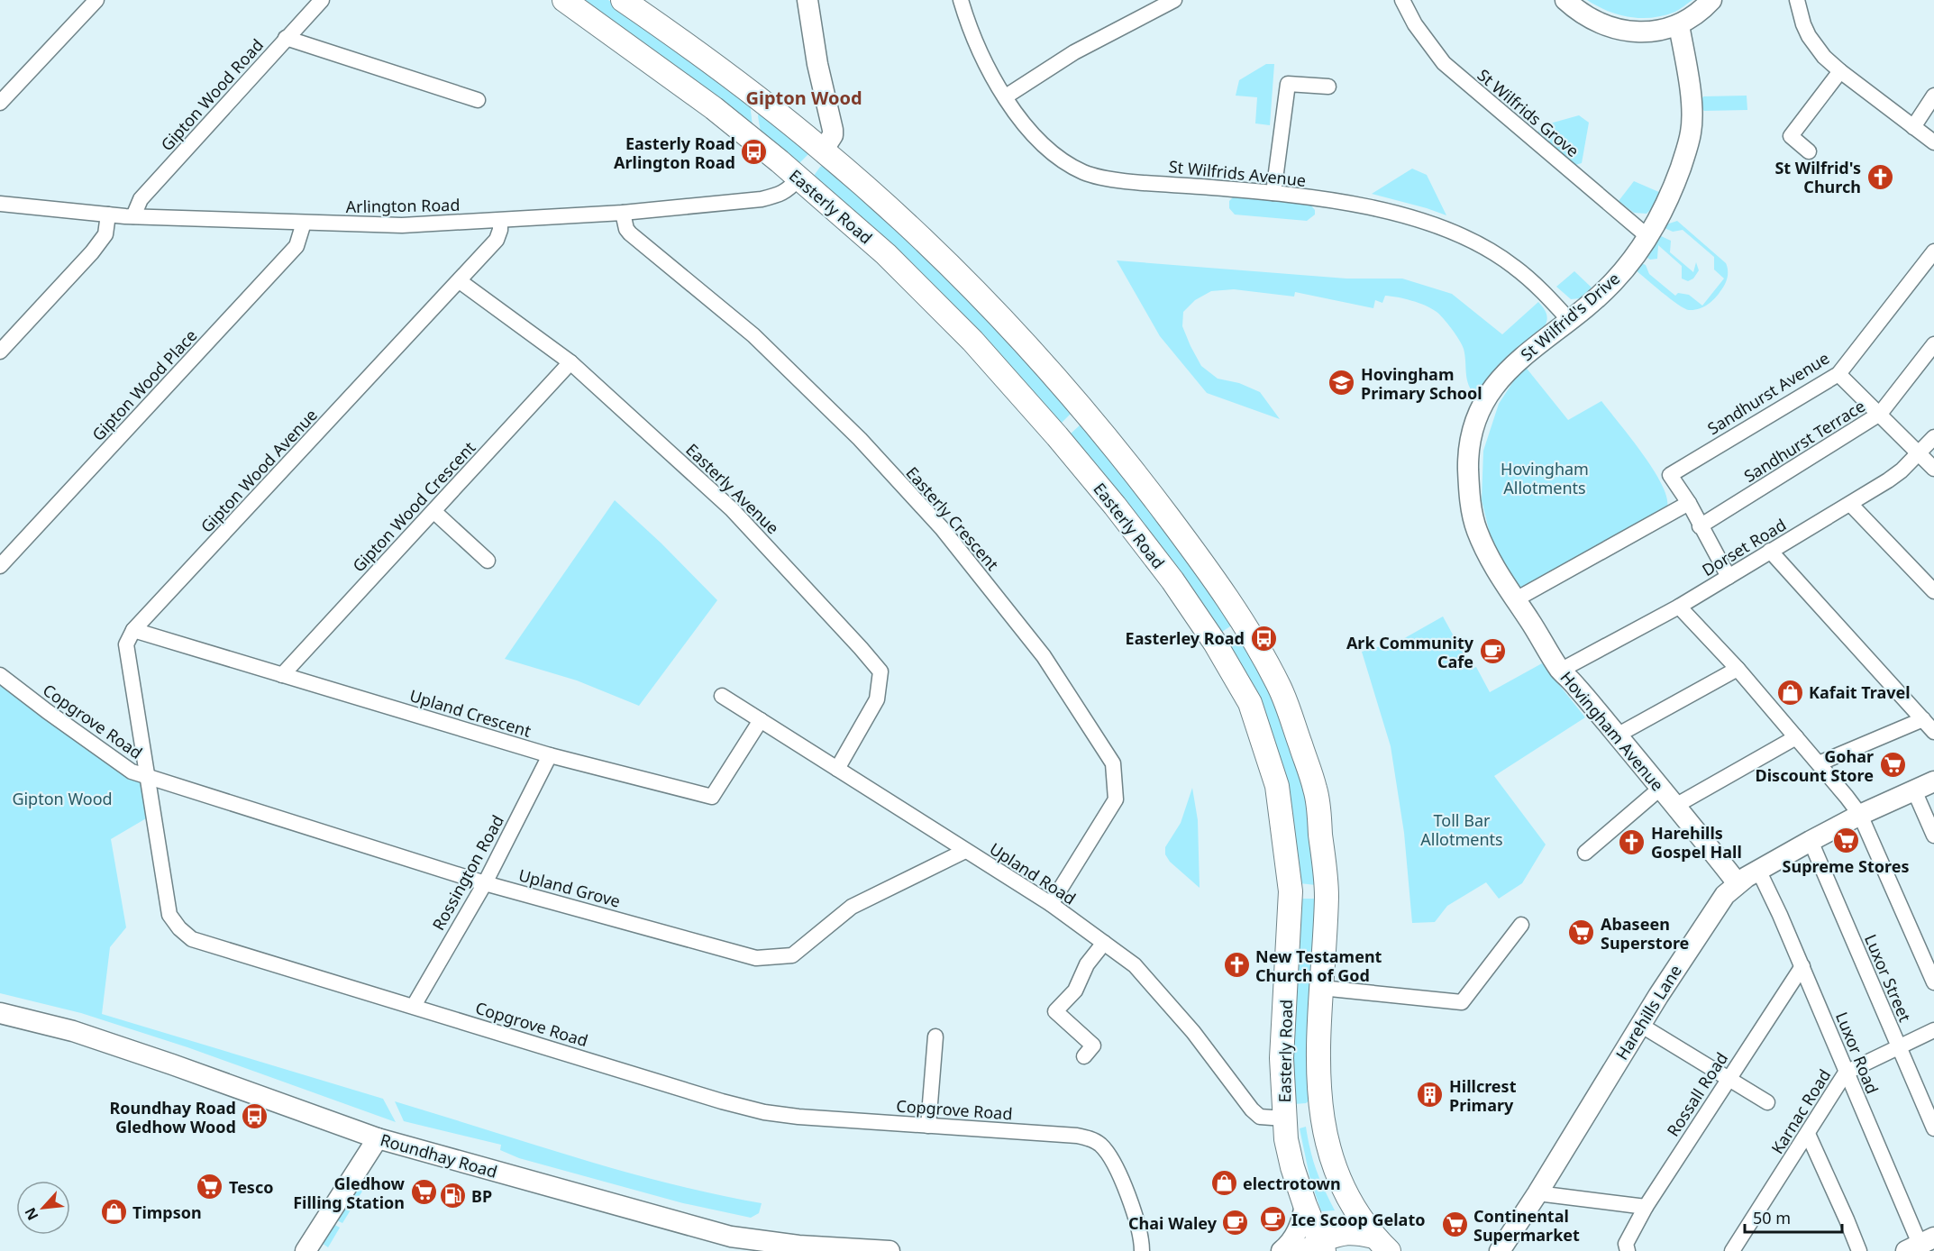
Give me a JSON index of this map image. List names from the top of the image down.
{
  "streets": {
    "main road": ["Easterly Road"],
    "street": [
      "Gipton Wood Road",
      "St Wilfrids Grove",
      "St Wilfrids Avenue",
      "Arlington Road",
      "St Wilfrid's Drive",
      "Gipton Wood Place",
      "Sandhurst Avenue",
      "Sandhurst Terrace",
      "Gipton Wood Avenue",
      "Easterly Avenue",
      "Gipton Wood Crescent",
      "Easterly Crescent",
      "Dorset Road",
      "Upland Crescent",
      "Copgrove Road",
      "Hovingham Avenue",
      "Rossington Road",
      "Upland Road",
      "Upland Grove",
      "Luxor Street",
      "Harehills Lane",
      "Luxor Road",
      "Rossall Road",
      "Karnac Road",
      "Roundhay Road"
    ]
  },
  "crossings": [
    ["Gipton Wood Road", "Arlington Road"],
    ["St Wilfrids Grove", "St Wilfrid's Drive"],
    ["St Wilfrids Avenue", "St Wilfrid's Drive"],
    ["Arlington Road", "Easterly Road"],
    ["Arlington Road", "Gipton Wood Place"],
    ["Arlington Road", "Gipton Wood Avenue"],
    ["Arlington Road", "Easterly Crescent"],
    ["Easterly Road", "Upland Road"],
    ["St Wilfrid's Drive", "Hovingham Avenue"],
    ["Gipton Wood Avenue", "Easterly Avenue"],
    ["Gipton Wood Avenue", "Upland Crescent"],
    ["Easterly Avenue", "Gipton Wood Crescent"],
    ["Easterly Avenue", "Upland Road"],
    ["Gipton Wood Crescent", "Upland Crescent"],
    ["Easterly Crescent", "Upland Road"],
    ["Dorset Road", "Hovingham Avenue"],
    ["Upland Crescent", "Rossington Road"],
    ["Upland Crescent", "Upland Road"],
    ["Copgrove Road", "Rossington Road"],
    ["Copgrove Road", "Upland Grove"],
    ["Hovingham Avenue", "Harehills Lane"],
    ["Rossington Road", "Upland Grove"],
    ["Upland Road", "Upland Grove"],
    ["Luxor Street", "Harehills Lane"],
    ["Luxor Street", "Karnac Road"],
    ["Harehills Lane", "Luxor Road"],
    ["Luxor Road", "Rossall Road"],
    ["Luxor Road", "Karnac Road"]
  ],
  "districts": ["Gipton Wood"],
  "parks": ["Hovingham Allotments", "Gipton Wood", "Toll Bar Allotments"],
  "places": {
    "bus stop": ["Easterly Road Arlington Road", "Easterley Road", "Roundhay Road Gledhow Wood"],
    "church": ["St Wilfrid's Church", "Harehills Gospel Hall", "New Testament Church of God"],
    "school or university": ["Hovingham Primary School"],
    "cafe": ["Ark Community Cafe", "Ice Scoop Gelato", "Chai Waley"],
    "shop": ["Kafait Travel", "electrotown", "Timpson"],
    "supermarket": [
      "Gohar Discount Store",
      "Supreme Stores",
      "Abaseen Superstore",
      "Tesco",
      "Gledhow Filling Station",
      "Continental Supermarket"
    ],
    "building": ["Hillcrest Primary"],
    "fuel station": ["BP"]
  },
  "scale_bar": "50 m",
  "north": "bottom left"
}
